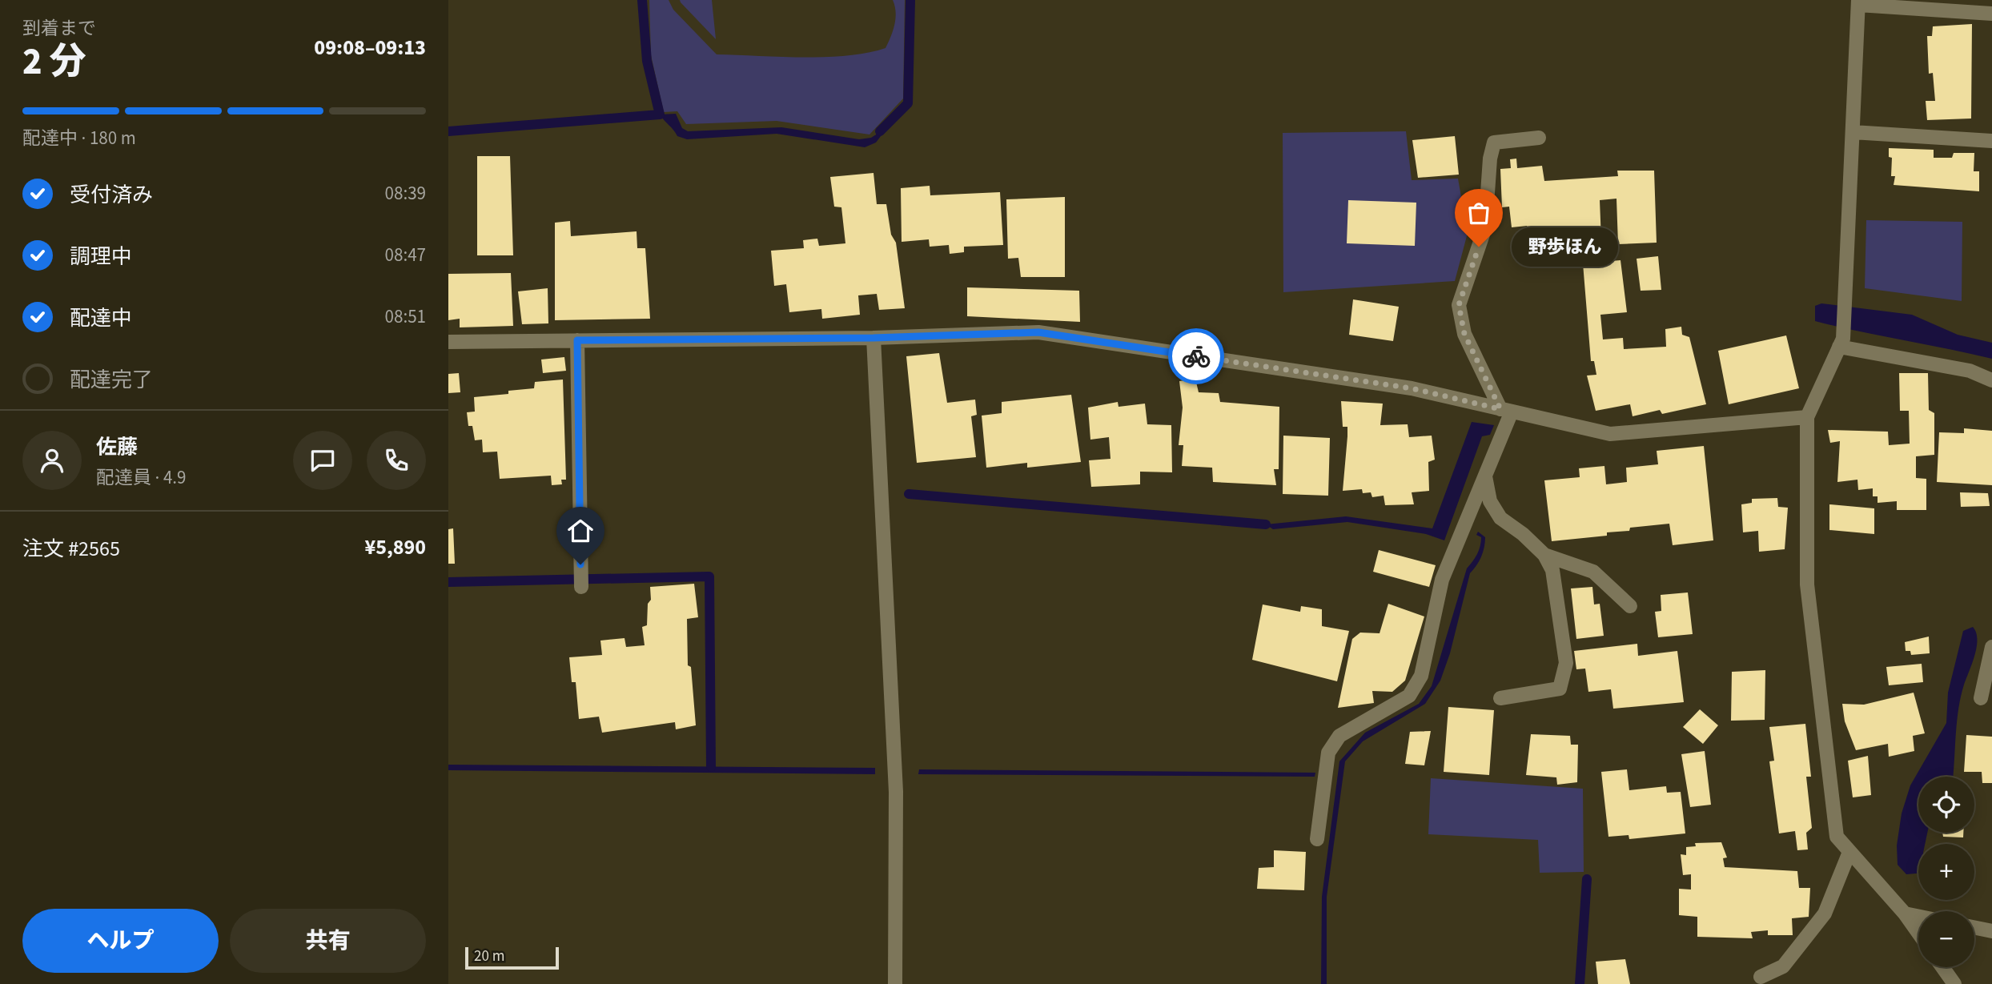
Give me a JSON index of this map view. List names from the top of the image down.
{
  "places": ["野歩ほん"],
  "scale_bar": "20 m",
  "page": {
    "heading": ["2 分", "到着まで", "09:08–09:13"],
    "panel": [
      "佐藤",
      "配達員 · 4.9",
      "注文 #2565",
      "¥5,890"
    ],
    "bar": "配達中 · 180 m",
    "list": [
      ["受付済み", "08:39"],
      ["調理中", "08:47"],
      ["配達中", "08:51"],
      "配達完了"
    ],
    "bubble": "野歩ほん",
    "map_buttons": ["+", "−"],
    "buttons": ["ヘルプ", "共有"],
    "scale": "20 m"
  }
}
